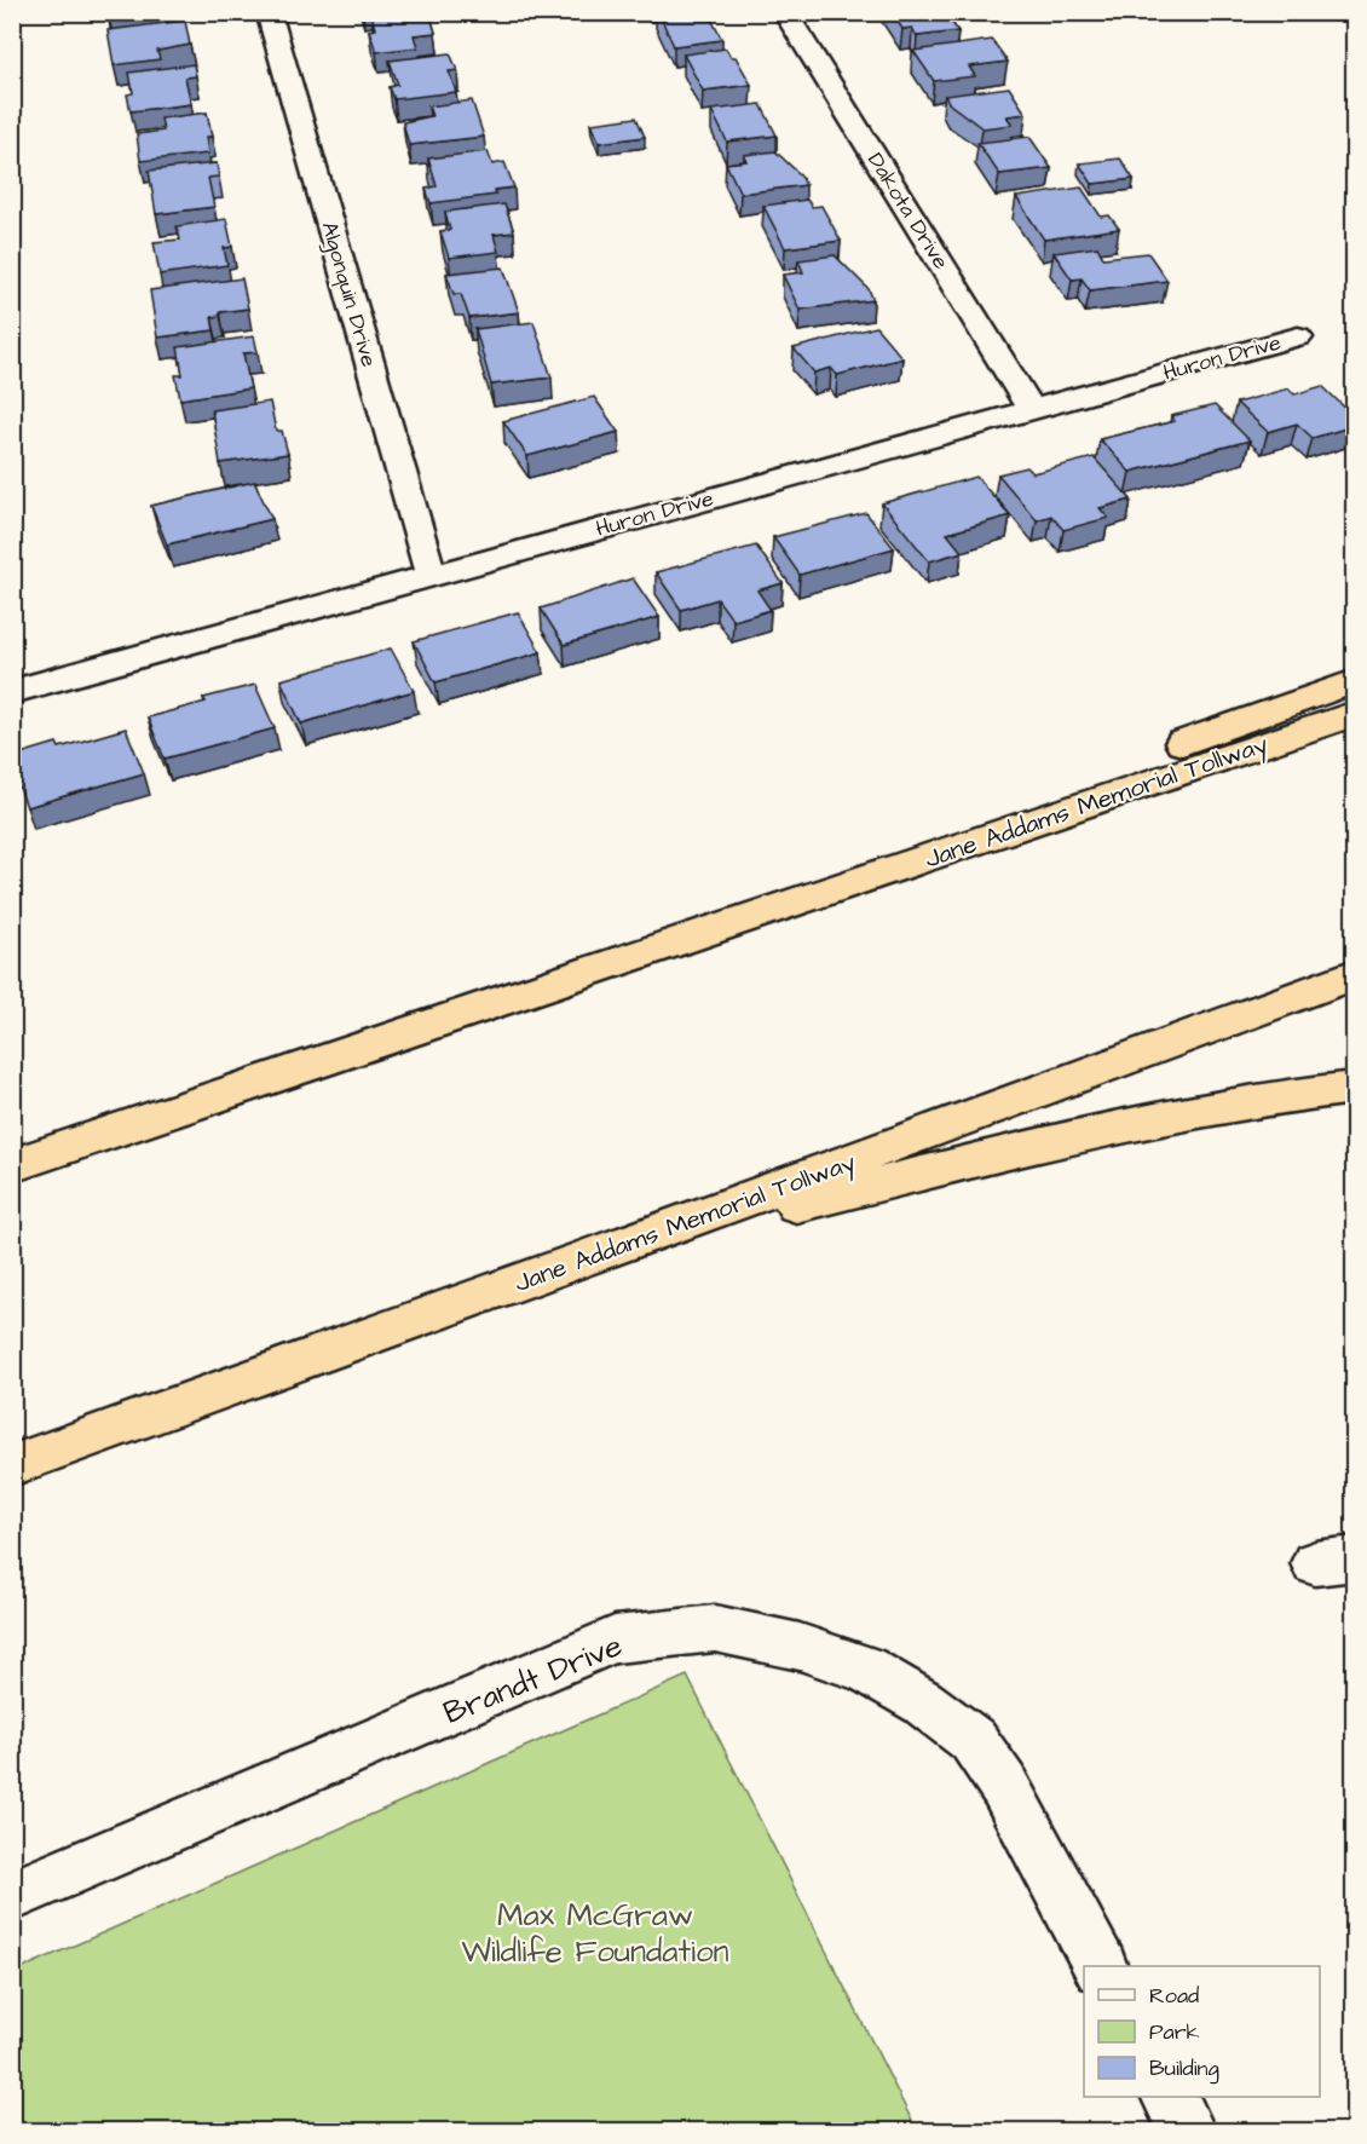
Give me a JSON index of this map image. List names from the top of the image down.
{
  "streets": {
    "highway": ["Jane Addams Memorial Tollway"],
    "street": [
      "Dakota Drive",
      "Algonquin Drive",
      "Huron Drive",
      "Brandt Drive"
    ]
  },
  "crossings": [
    ["Dakota Drive", "Huron Drive"],
    ["Algonquin Drive", "Huron Drive"]
  ],
  "parks": ["Max McGraw Wildlife Foundation"],
  "legend": ["Road", "Park", "Building"]
}
